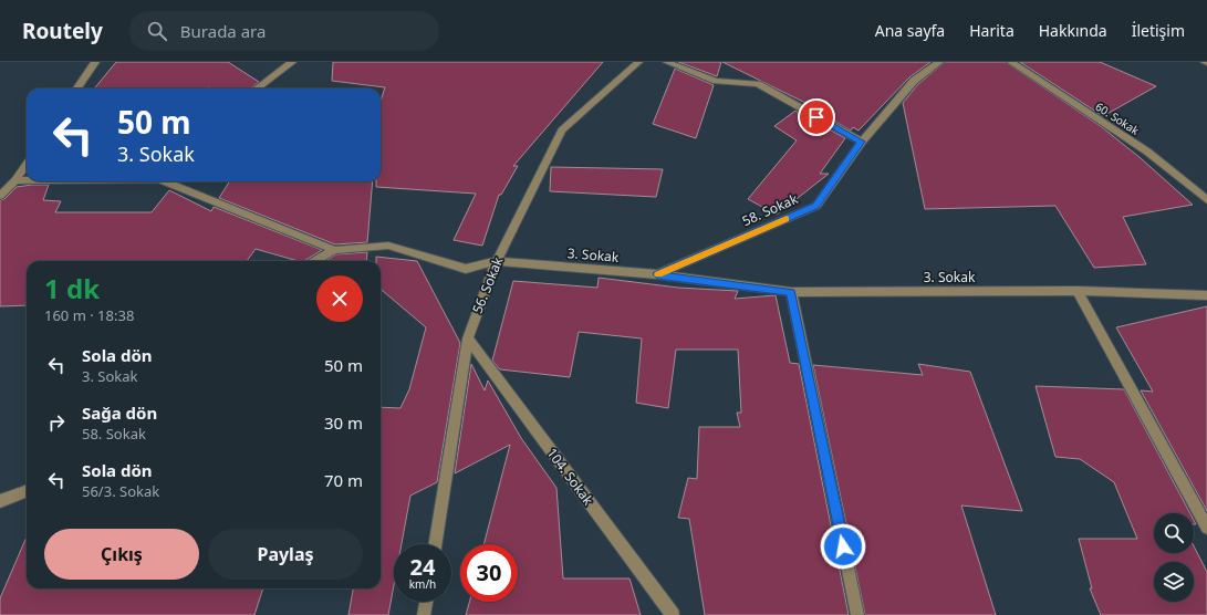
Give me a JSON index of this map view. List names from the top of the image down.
{
  "streets": {
    "street": [
      "60. Sokak",
      "58. Sokak",
      "3. Sokak",
      "56. Sokak",
      "104. Sokak"
    ]
  },
  "crossings": [
    ["58. Sokak", "3. Sokak"],
    ["3. Sokak", "56. Sokak"],
    ["56. Sokak", "104. Sokak"]
  ],
  "page": {
    "header": "Routely",
    "search": "Burada ara",
    "nav": [
      "Ana sayfa",
      "Harita",
      "Hakkında",
      "İletişim"
    ],
    "turn": ["50 m", "3. Sokak"],
    "heading": ["1 dk", "160 m · 18:38"],
    "list": [
      {
        "name": "Sola dön",
        "note": "3. Sokak",
        "value": "50 m"
      },
      {
        "name": "Sağa dön",
        "note": "58. Sokak",
        "value": "30 m"
      },
      {
        "name": "Sola dön",
        "note": "56/3. Sokak",
        "value": "70 m"
      }
    ],
    "buttons": ["Çıkış", "Paylaş"],
    "speed": "24 km/h",
    "limit": "30"
  }
}
